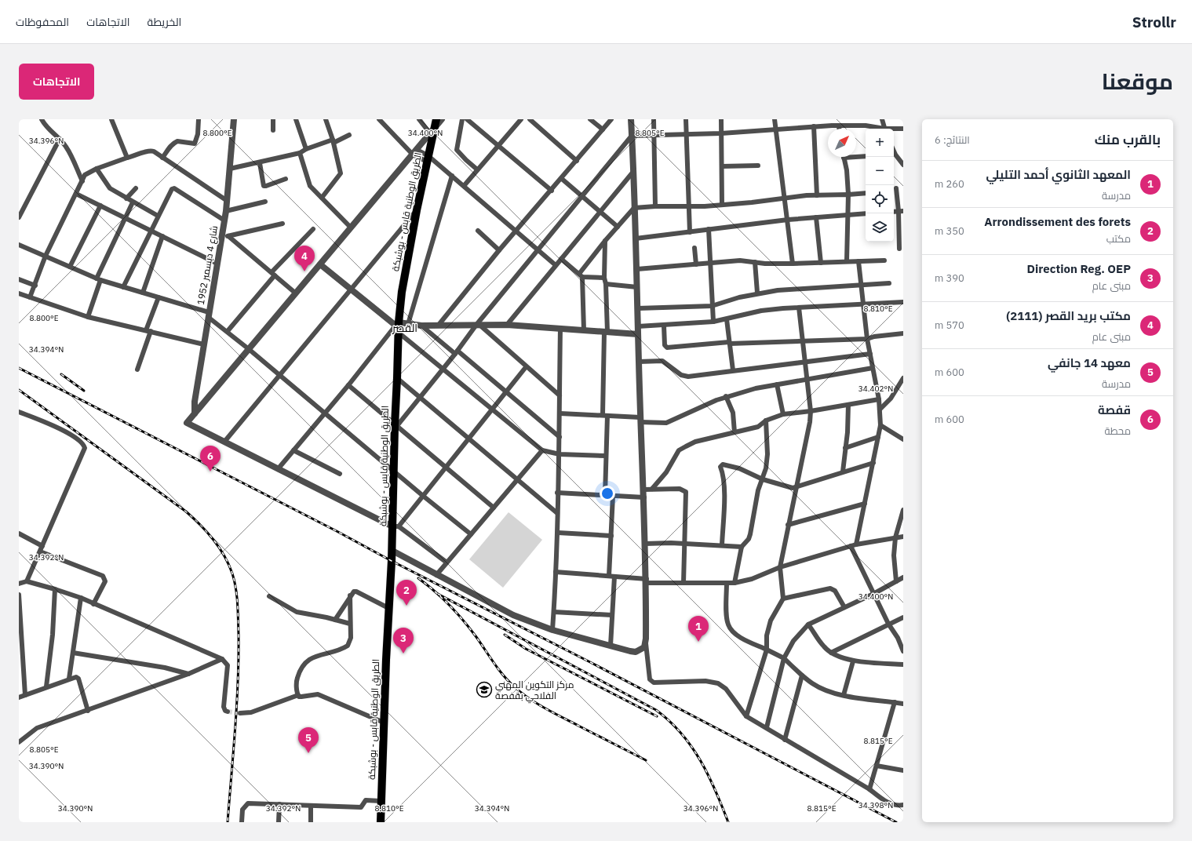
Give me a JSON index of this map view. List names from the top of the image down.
{
  "streets": {
    "main road": ["الطريق الوطنية قابس - بوشبكة"],
    "street": ["شارع 4 ديسمبر 1952"]
  },
  "districts": ["القصر"],
  "places": {
    "school or university": ["مركز التكوين المهني الفلاحي بقفصة"]
  },
  "north": "top right",
  "page": {
    "header": "Strollr",
    "nav": ["الخريطة", "الاتجاهات", "المحفوظات"],
    "title": "موقعنا",
    "buttons": "الاتجاهات",
    "heading": ["بالقرب منك", "النتائج: 6"],
    "map_buttons": ["+", "−"],
    "list": [
      {
        "mark": "1",
        "name": "المعهد الثانوي أحمد التليلي",
        "note": "مدرسة",
        "value": "260 m"
      },
      {
        "mark": "2",
        "name": "Arrondissement des forets",
        "note": "مكتب",
        "value": "350 m"
      },
      {
        "mark": "3",
        "name": "Direction Reg. OEP",
        "note": "مبنى عام",
        "value": "390 m"
      },
      {
        "mark": "4",
        "name": "مكتب بريد القصر (2111)",
        "note": "مبنى عام",
        "value": "570 m"
      },
      {
        "mark": "5",
        "name": "معهد 14 جانفي",
        "note": "مدرسة",
        "value": "600 m"
      },
      {
        "mark": "6",
        "name": "قفصة",
        "note": "محطة",
        "value": "600 m"
      }
    ],
    "pins": [
      "4",
      "6",
      "2",
      "1",
      "3",
      "5"
    ]
  },
  "coordinates": [
    "8.800°E",
    "34.400°N",
    "8.805°E",
    "34.396°N",
    "8.810°E",
    "34.394°N",
    "34.402°N",
    "34.392°N",
    "8.815°E",
    "34.390°N",
    "34.398°N"
  ]
}
